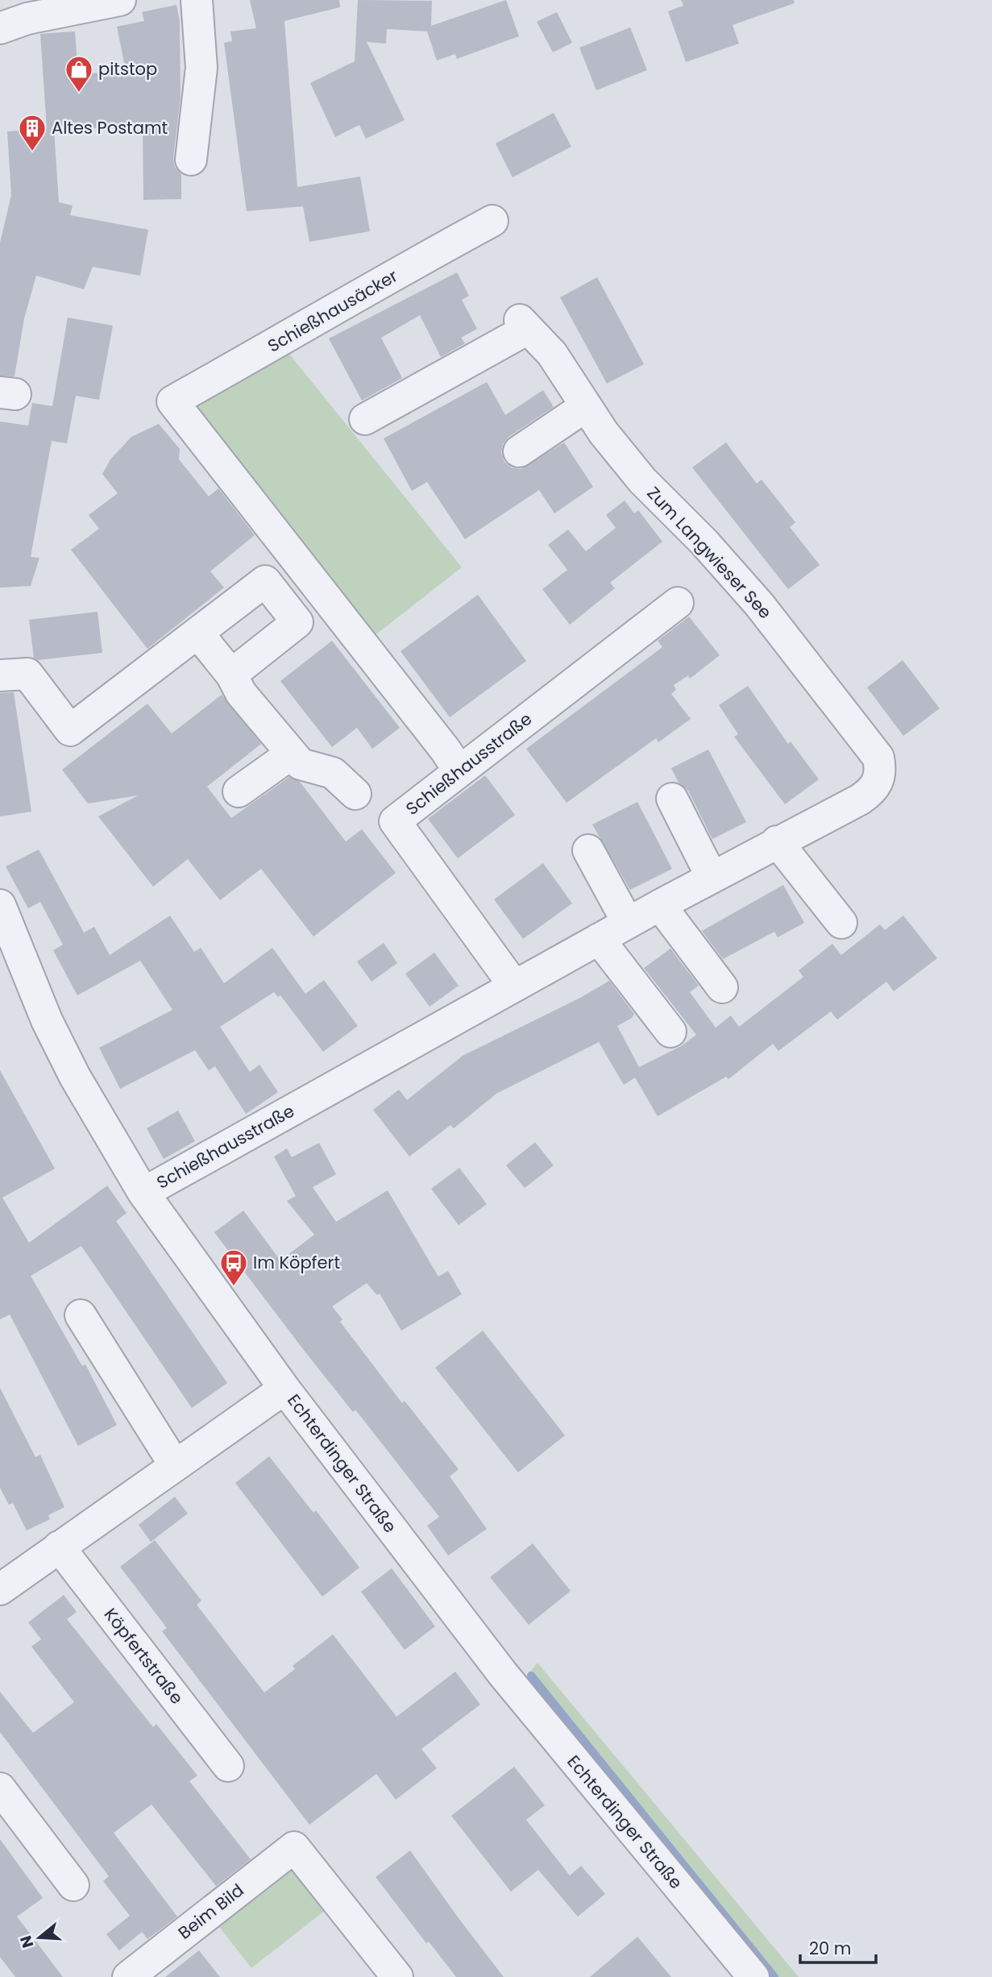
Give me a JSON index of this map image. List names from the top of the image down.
{
  "streets": {
    "street": [
      "Schießhausäcker",
      "Zum Langwieser See",
      "Schießhausstraße",
      "Echterdinger Straße",
      "Köpfertstraße",
      "Beim Bild"
    ]
  },
  "crossings": [
    ["Schießhausäcker", "Schießhausstraße"],
    ["Zum Langwieser See", "Schießhausstraße"],
    ["Schießhausstraße", "Echterdinger Straße"]
  ],
  "places": {
    "shop": ["pitstop"],
    "building": ["Altes Postamt"],
    "bus stop": ["Im Köpfert"]
  },
  "scale_bar": "20 m",
  "north": "left"
}
